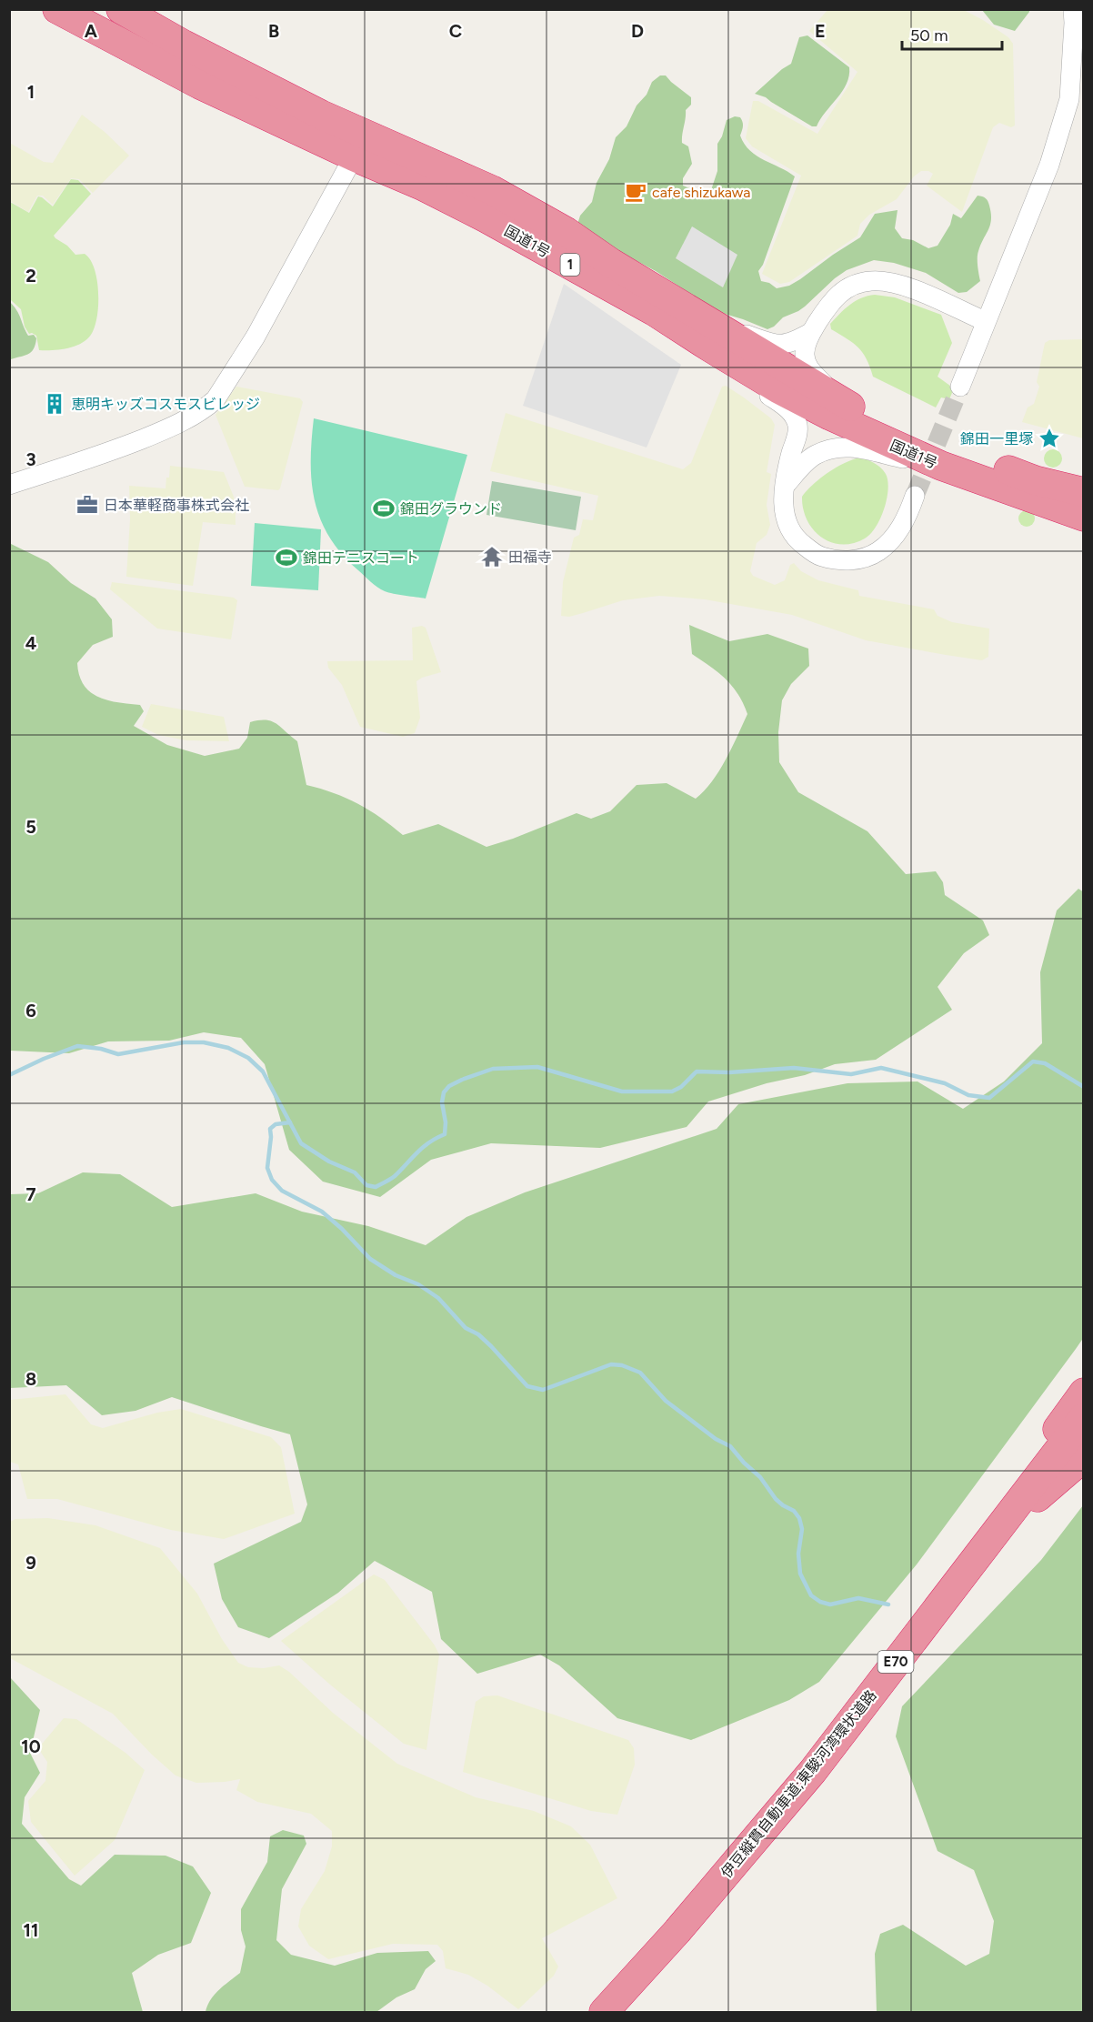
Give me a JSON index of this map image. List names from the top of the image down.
{
  "streets": {
    "highway": [
      "国道1号",
      "1",
      "E70",
      "伊豆縦貫自動車道;東駿河湾環状道路"
    ]
  },
  "places": {
    "cafe": ["cafe shizukawa"],
    "building": ["恵明キッズコスモスビレッジ"],
    "place": ["錦田一里塚"],
    "office": ["日本華軽商事株式会社"],
    "sports": ["錦田グラウンド", "錦田テニスコート"],
    "temple": ["田福寺"]
  },
  "scale_bar": "50 m",
  "grid": {
    "columns": [
      "A",
      "B",
      "C",
      "D",
      "E"
    ],
    "rows": [
      "1",
      "2",
      "3",
      "4",
      "5",
      "6",
      "7",
      "8",
      "9",
      "10",
      "11"
    ]
  }
}
